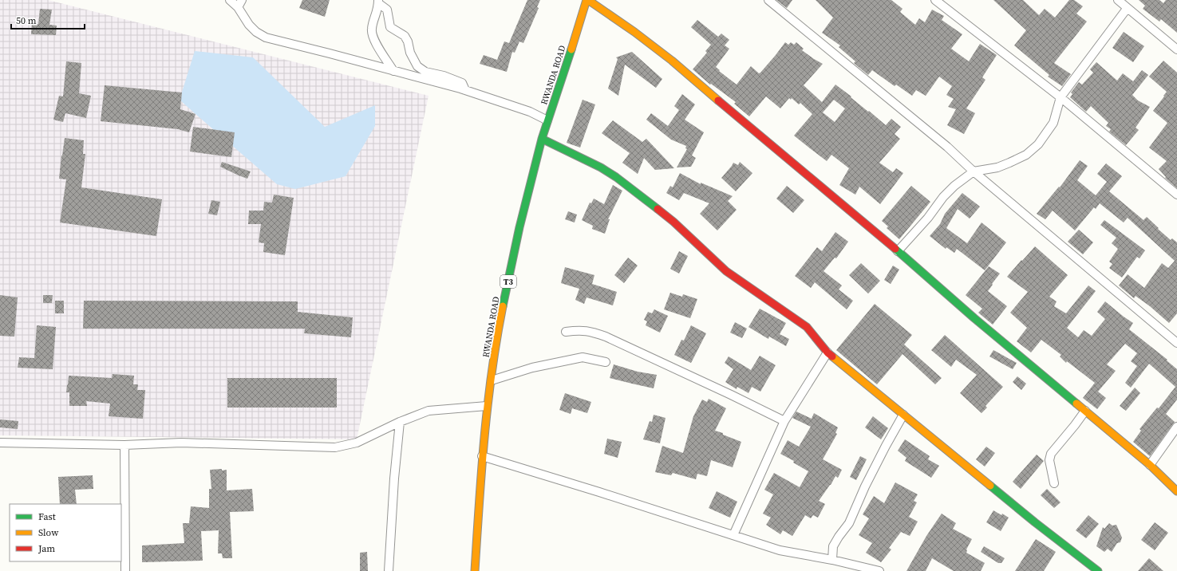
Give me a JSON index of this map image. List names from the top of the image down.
{
  "streets": {
    "main road": ["RWANDA ROAD", "T3"]
  },
  "legend": ["Fast", "Slow", "Jam"],
  "scale_bar": "50 m"
}
